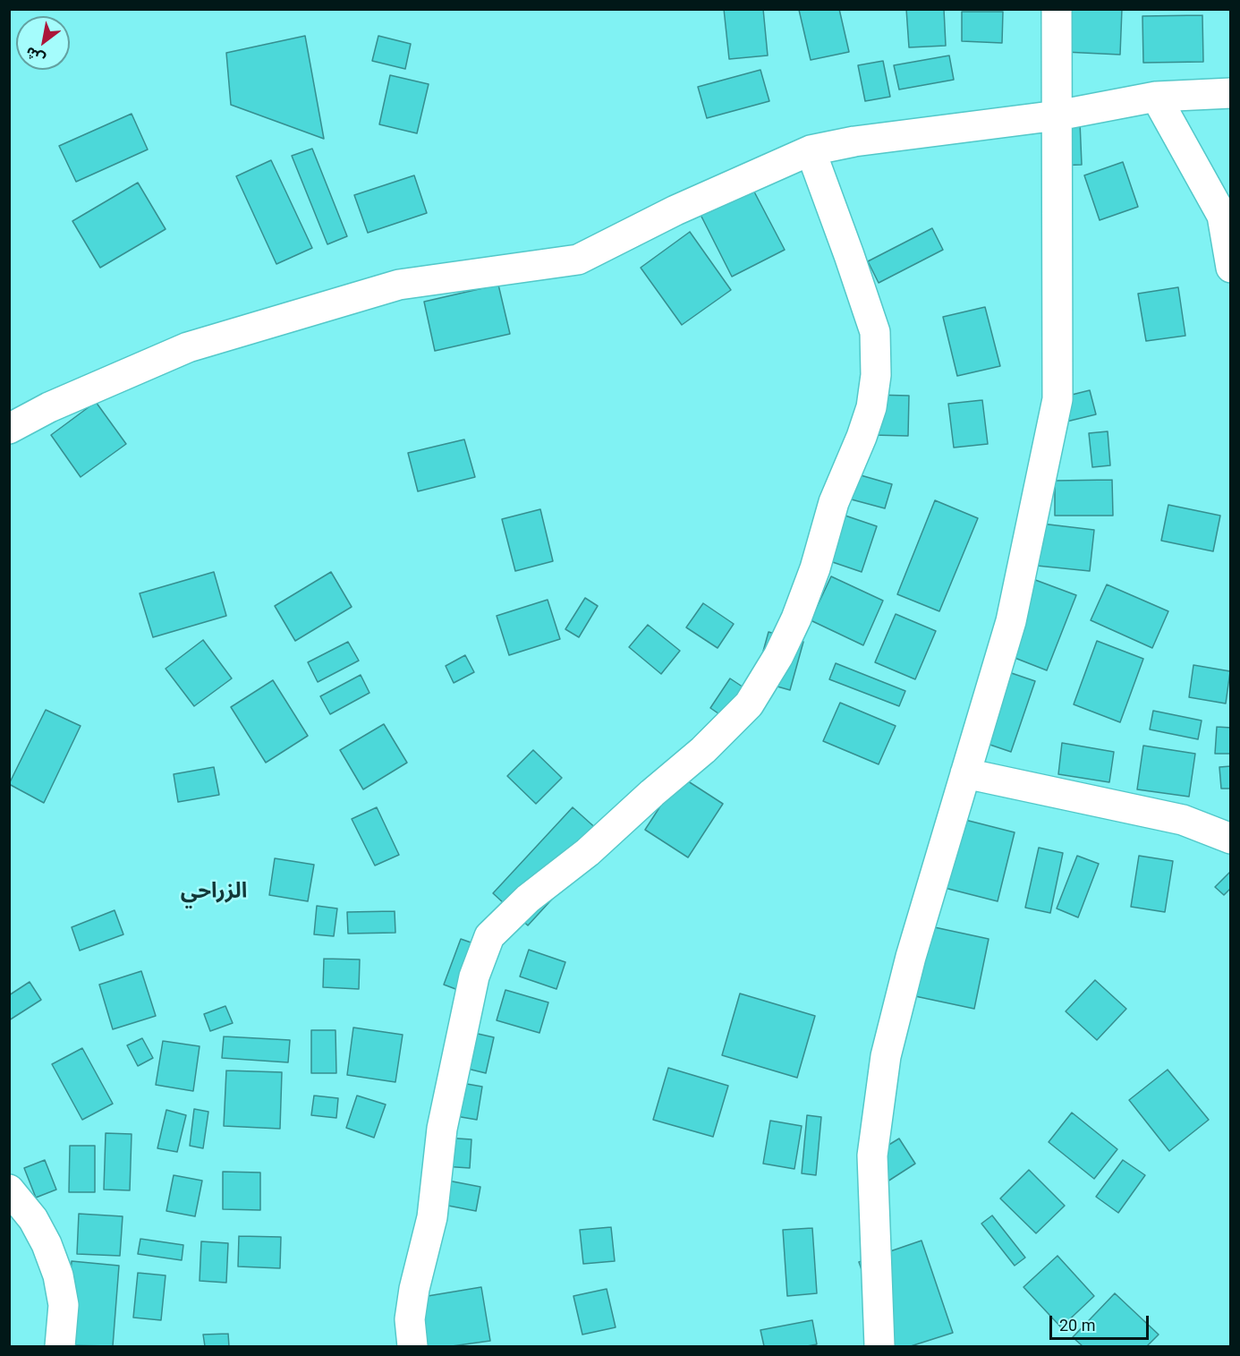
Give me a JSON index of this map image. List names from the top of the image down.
{
  "districts": ["الزراحي"],
  "scale_bar": "20 m",
  "north": "bottom left"
}
